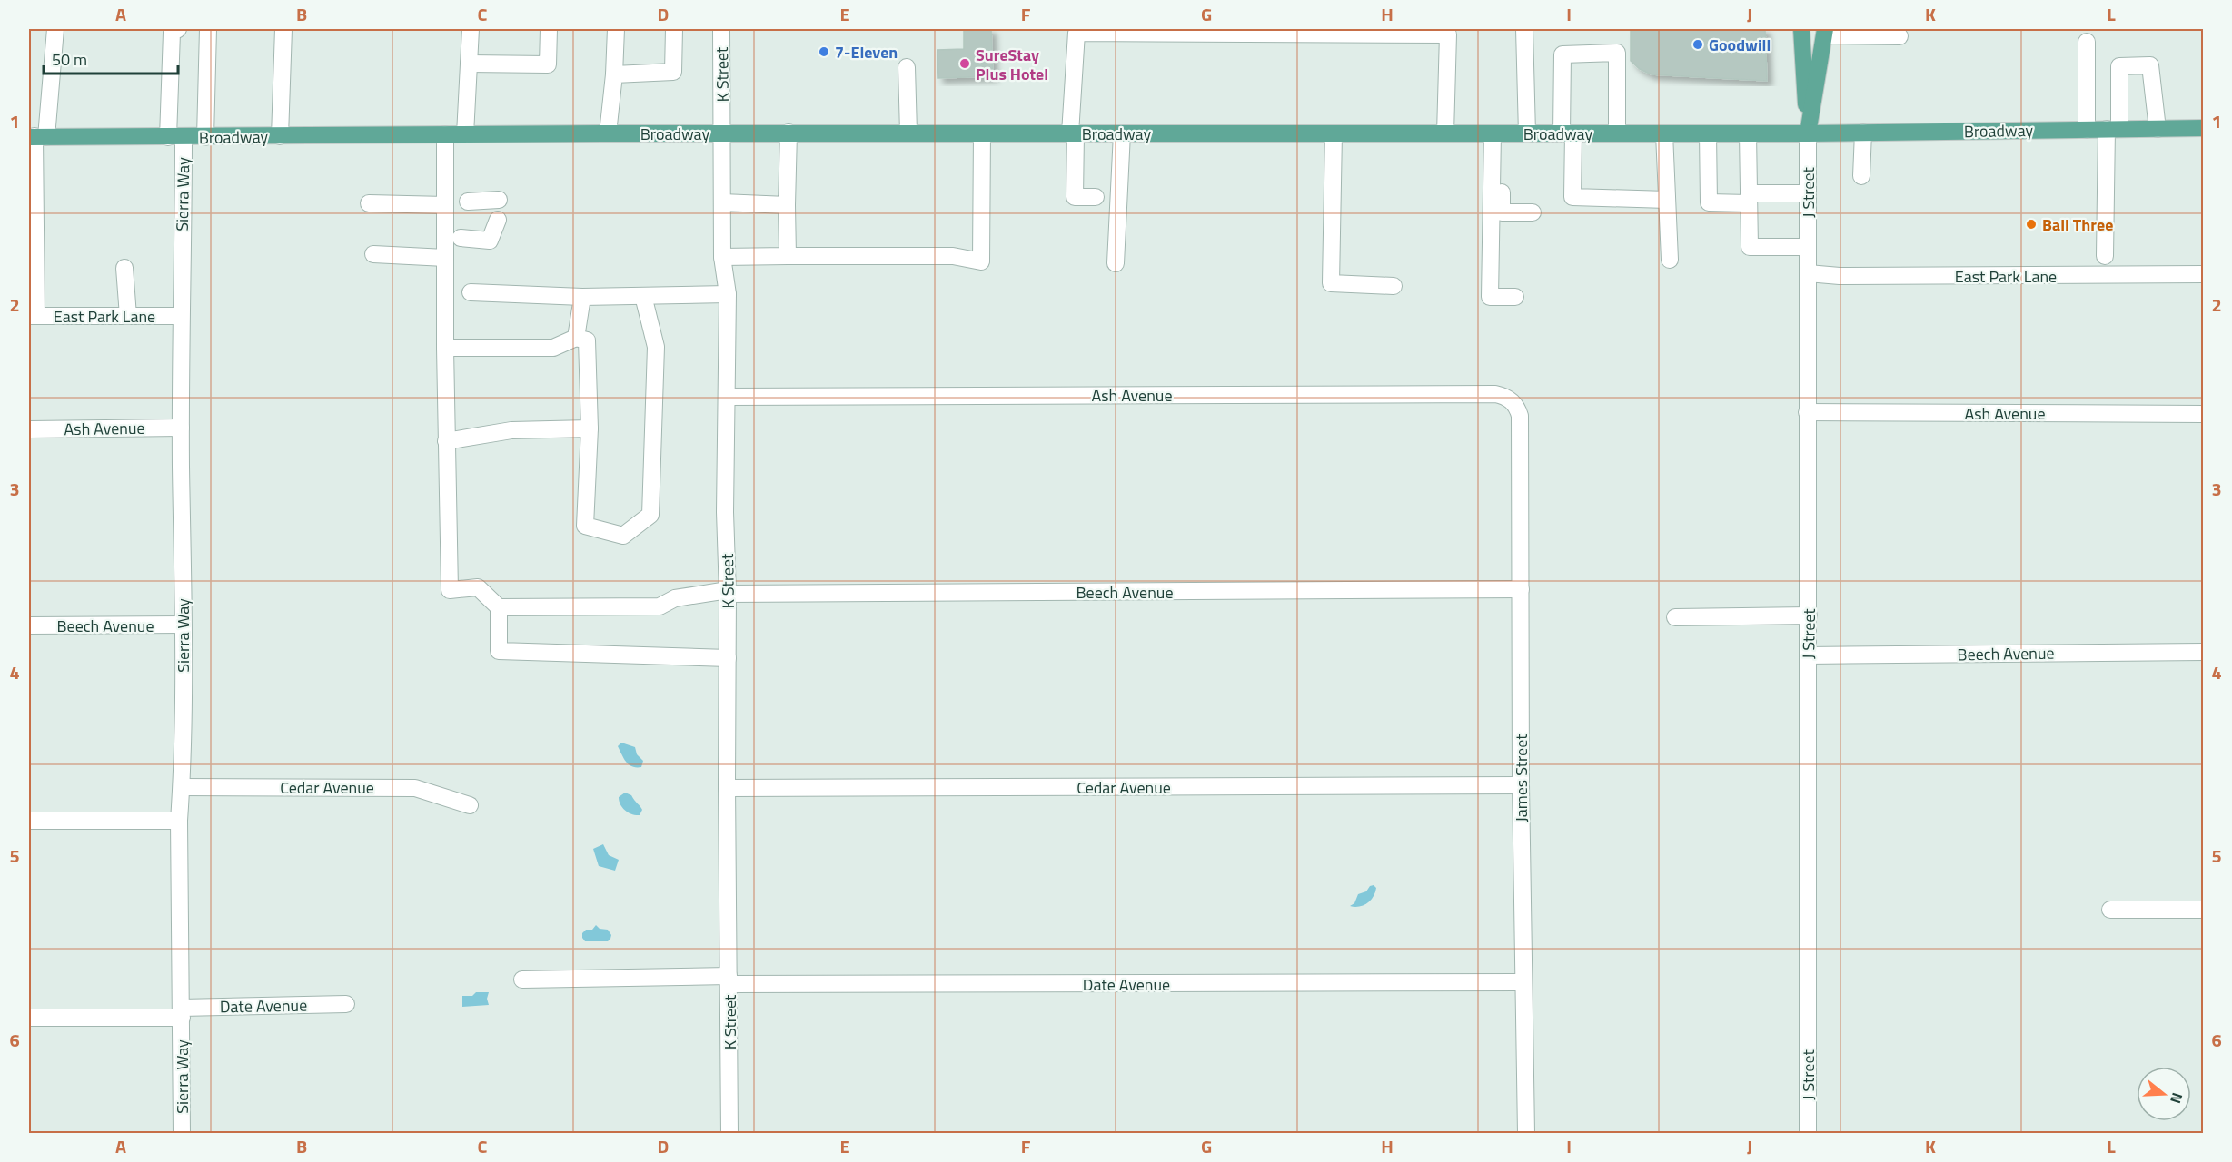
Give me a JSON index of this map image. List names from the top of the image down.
{
  "streets": {
    "main road": ["Broadway", "J Street"],
    "street": [
      "K Street",
      "Sierra Way",
      "East Park Lane",
      "Ash Avenue",
      "Beech Avenue",
      "James Street",
      "Cedar Avenue",
      "Date Avenue"
    ]
  },
  "crossings": [
    ["K Street", "Broadway"],
    ["K Street", "Ash Avenue"],
    ["K Street", "Beech Avenue"],
    ["K Street", "Cedar Avenue"],
    ["K Street", "Date Avenue"],
    ["Broadway", "J Street"],
    ["Broadway", "Sierra Way"],
    ["J Street", "East Park Lane"],
    ["J Street", "Ash Avenue"],
    ["J Street", "Beech Avenue"],
    ["Sierra Way", "East Park Lane"],
    ["Sierra Way", "Ash Avenue"],
    ["Sierra Way", "Beech Avenue"],
    ["Sierra Way", "Cedar Avenue"],
    ["Sierra Way", "Date Avenue"],
    ["Ash Avenue", "James Street"],
    ["Beech Avenue", "James Street"],
    ["James Street", "Cedar Avenue"],
    ["James Street", "Date Avenue"]
  ],
  "places": [
    "Goodwill",
    "7-Eleven",
    "SureStay Plus Hotel",
    "Ball Three"
  ],
  "scale_bar": "50 m",
  "north": "right",
  "grid": {
    "columns": [
      "A",
      "B",
      "C",
      "D",
      "E",
      "F",
      "G",
      "H",
      "I",
      "J",
      "K",
      "L"
    ],
    "rows": [
      "1",
      "2",
      "3",
      "4",
      "5",
      "6"
    ]
  }
}
